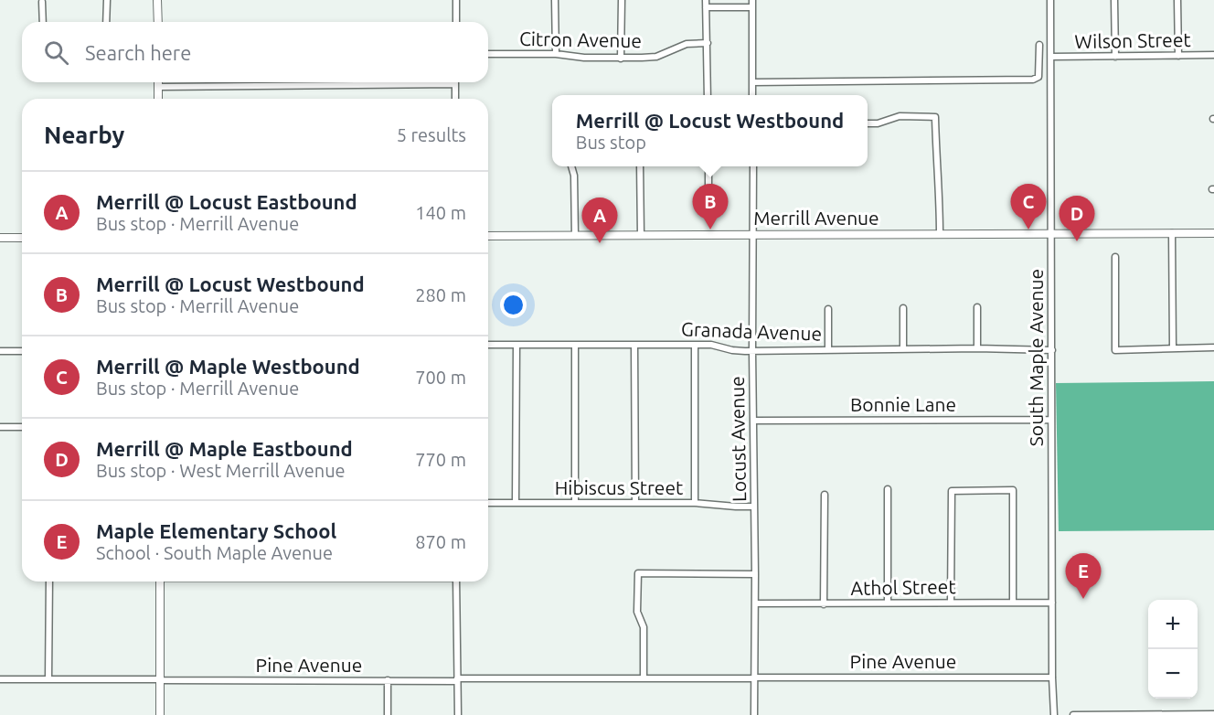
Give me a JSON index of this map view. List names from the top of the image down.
{
  "streets": {
    "main road": ["Merrill Avenue"],
    "street": [
      "Citron Avenue",
      "Wilson Street",
      "Granada Avenue",
      "South Maple Avenue",
      "Bonnie Lane",
      "Locust Avenue",
      "Hibiscus Street",
      "Athol Street",
      "Pine Avenue"
    ]
  },
  "crossings": [
    ["Wilson Street", "South Maple Avenue"],
    ["Merrill Avenue", "South Maple Avenue"],
    ["Merrill Avenue", "Locust Avenue"],
    ["Granada Avenue", "South Maple Avenue"],
    ["Granada Avenue", "Locust Avenue"],
    ["South Maple Avenue", "Bonnie Lane"],
    ["South Maple Avenue", "Athol Street"],
    ["South Maple Avenue", "Pine Avenue"],
    ["Bonnie Lane", "Locust Avenue"],
    ["Locust Avenue", "Hibiscus Street"],
    ["Locust Avenue", "Athol Street"],
    ["Locust Avenue", "Pine Avenue"]
  ],
  "page": {
    "search": "Search here",
    "popup": ["Merrill @ Locust Westbound", "Bus stop"],
    "heading": ["Nearby", "5 results"],
    "list": [
      {
        "mark": "A",
        "name": "Merrill @ Locust Eastbound",
        "note": "Bus stop · Merrill Avenue",
        "value": "140 m"
      },
      {
        "mark": "B",
        "name": "Merrill @ Locust Westbound",
        "note": "Bus stop · Merrill Avenue",
        "value": "280 m"
      },
      {
        "mark": "C",
        "name": "Merrill @ Maple Westbound",
        "note": "Bus stop · Merrill Avenue",
        "value": "700 m"
      },
      {
        "mark": "D",
        "name": "Merrill @ Maple Eastbound",
        "note": "Bus stop · West Merrill Avenue",
        "value": "770 m"
      },
      {
        "mark": "E",
        "name": "Maple Elementary School",
        "note": "School · South Maple Avenue",
        "value": "870 m"
      }
    ],
    "pins": [
      "B",
      "C",
      "D",
      "A",
      "E"
    ],
    "map_buttons": ["+", "−"]
  }
}
